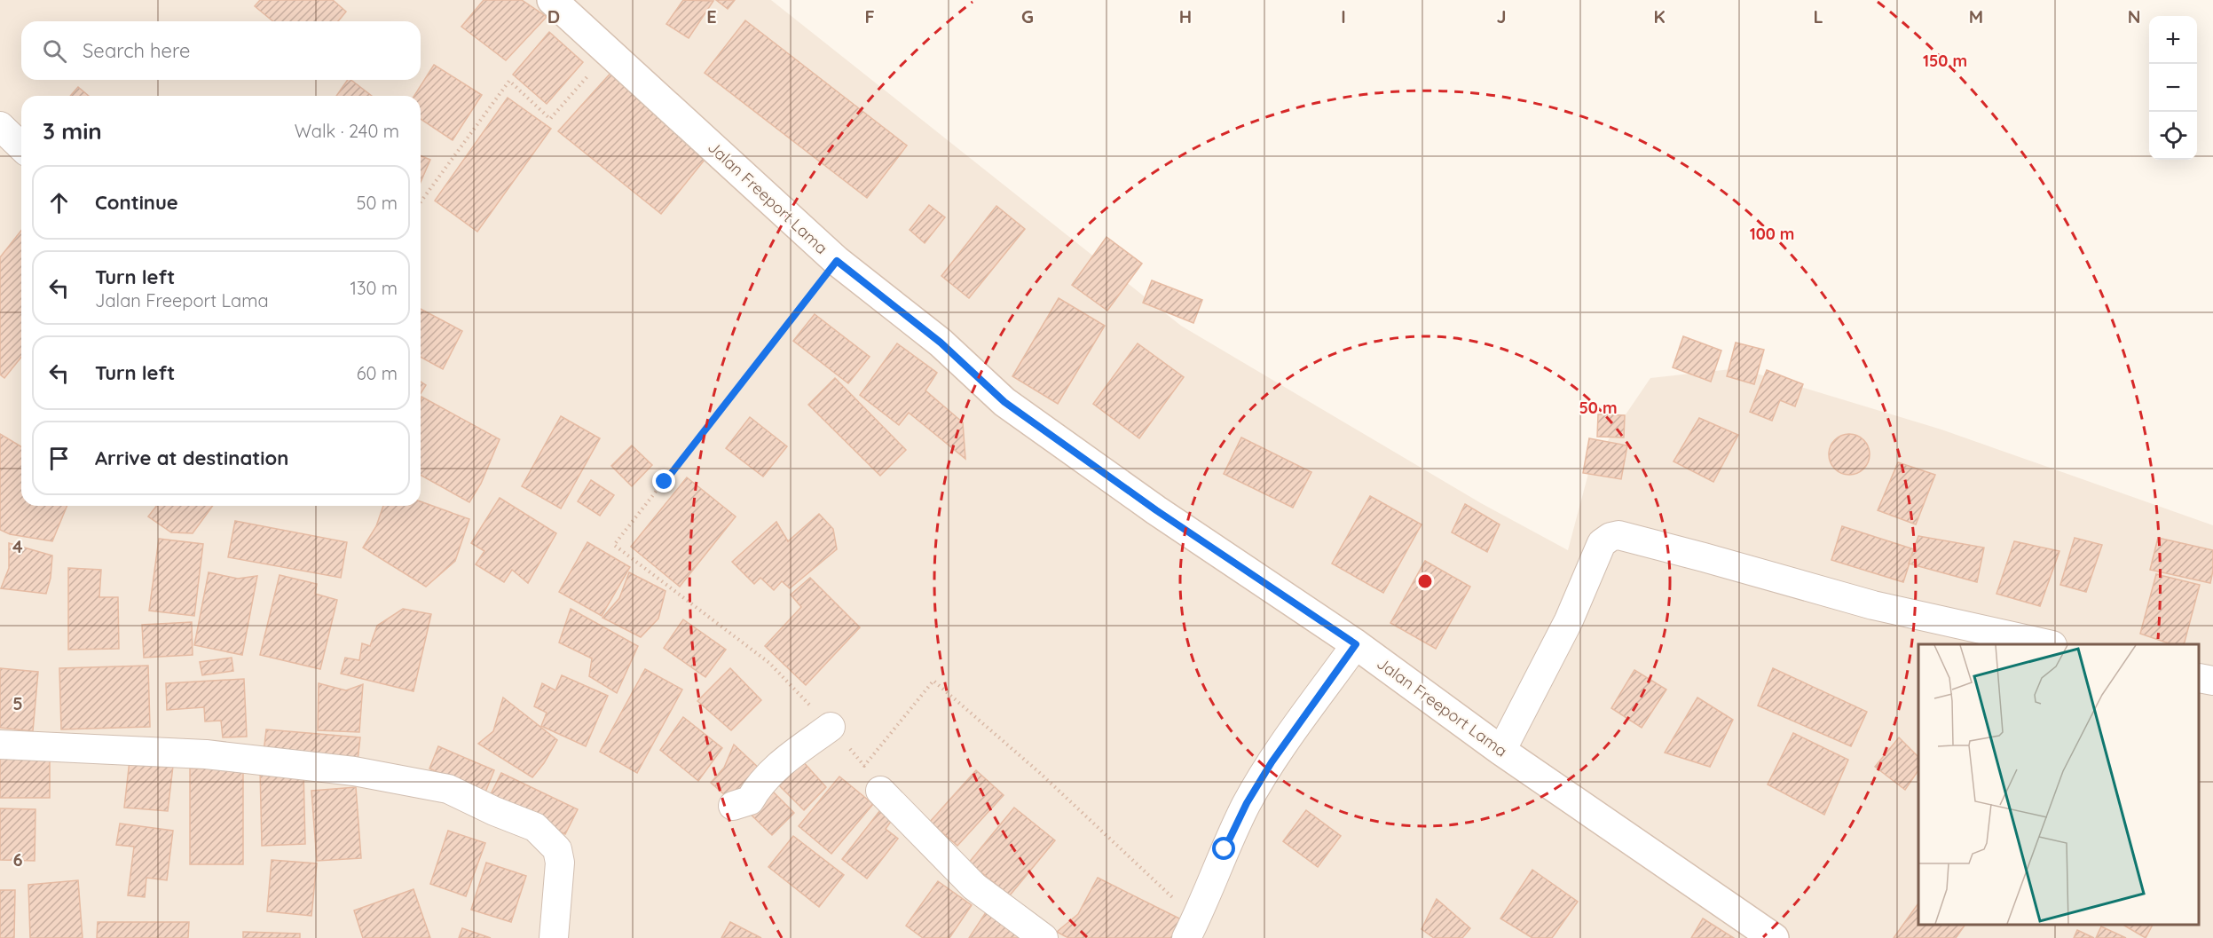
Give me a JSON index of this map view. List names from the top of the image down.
{
  "streets": {
    "street": ["Jalan Freeport Lama"]
  },
  "page": {
    "map_buttons": ["+", "−"],
    "search": "Search here",
    "heading": ["3 min", "Walk · 240 m"],
    "list": [
      ["Continue", "50 m"],
      ["Turn left", "Jalan Freeport Lama", "130 m"],
      ["Turn left", "60 m"],
      "Arrive at destination"
    ]
  },
  "grid": {
    "columns": [
      "D",
      "E",
      "F",
      "G",
      "H",
      "I",
      "J",
      "K",
      "L",
      "M",
      "N"
    ],
    "rows": ["4", "5", "6"]
  },
  "rings": ["150 m", "100 m", "50 m"]
}
